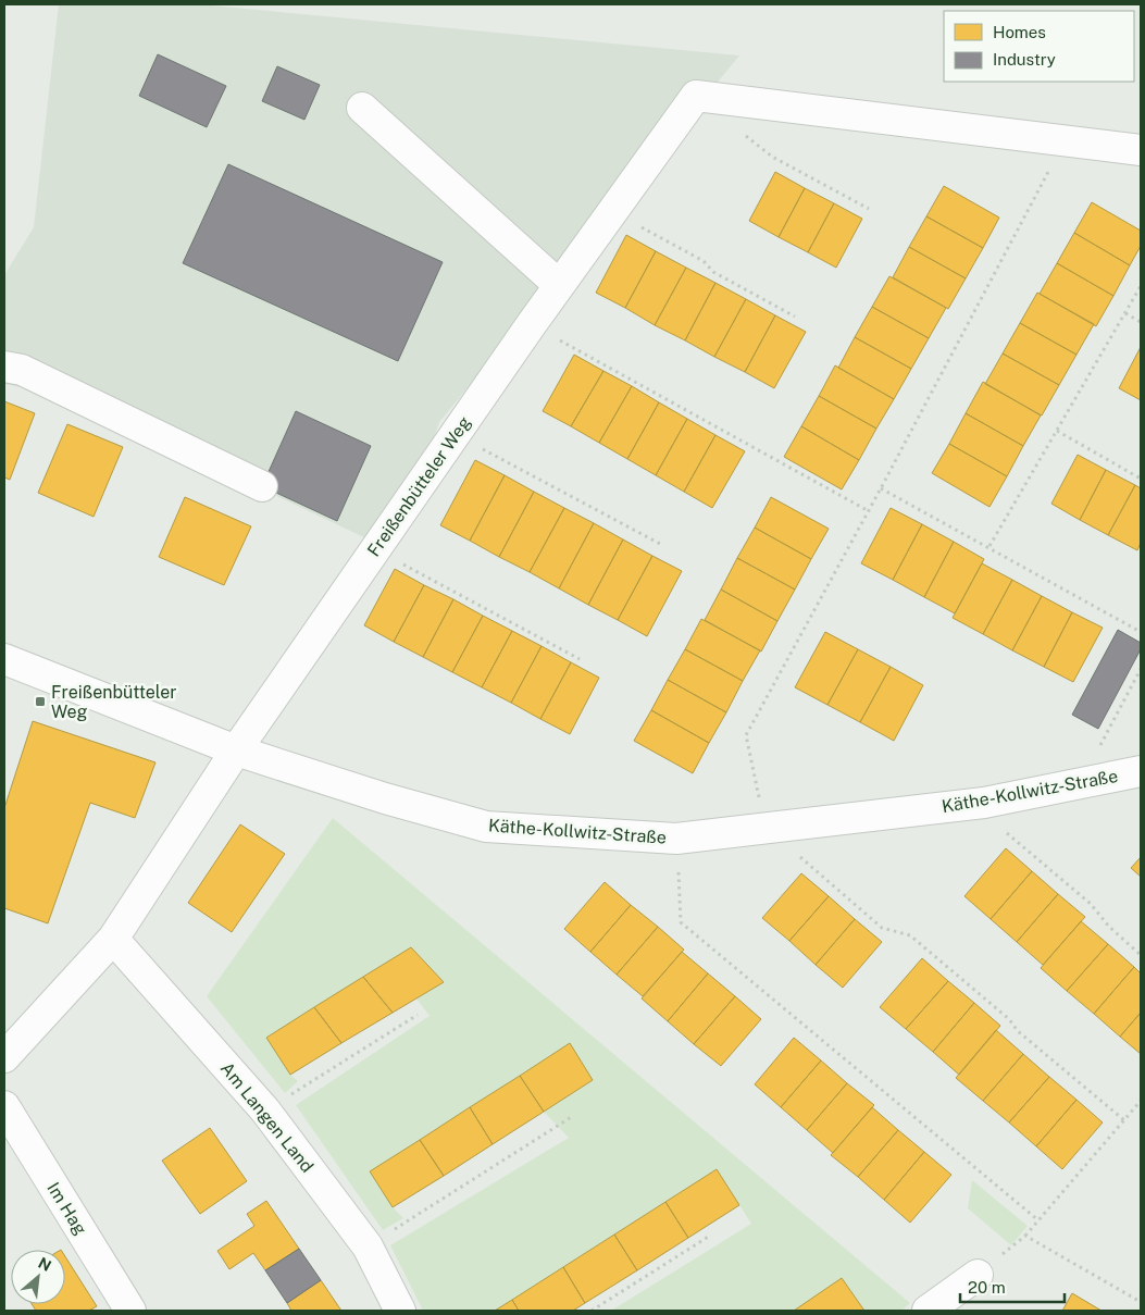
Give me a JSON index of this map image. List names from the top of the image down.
{
  "streets": {
    "street": [
      "Freißenbütteler Weg",
      "Käthe-Kollwitz-Straße",
      "Am Langen Land",
      "Im Hag"
    ]
  },
  "crossings": [
    ["Freißenbütteler Weg", "Käthe-Kollwitz-Straße"],
    ["Freißenbütteler Weg", "Am Langen Land"]
  ],
  "places": {
    "transit": ["Freißenbütteler Weg"]
  },
  "legend": ["Homes", "Industry"],
  "scale_bar": "20 m",
  "north": "top right"
}
